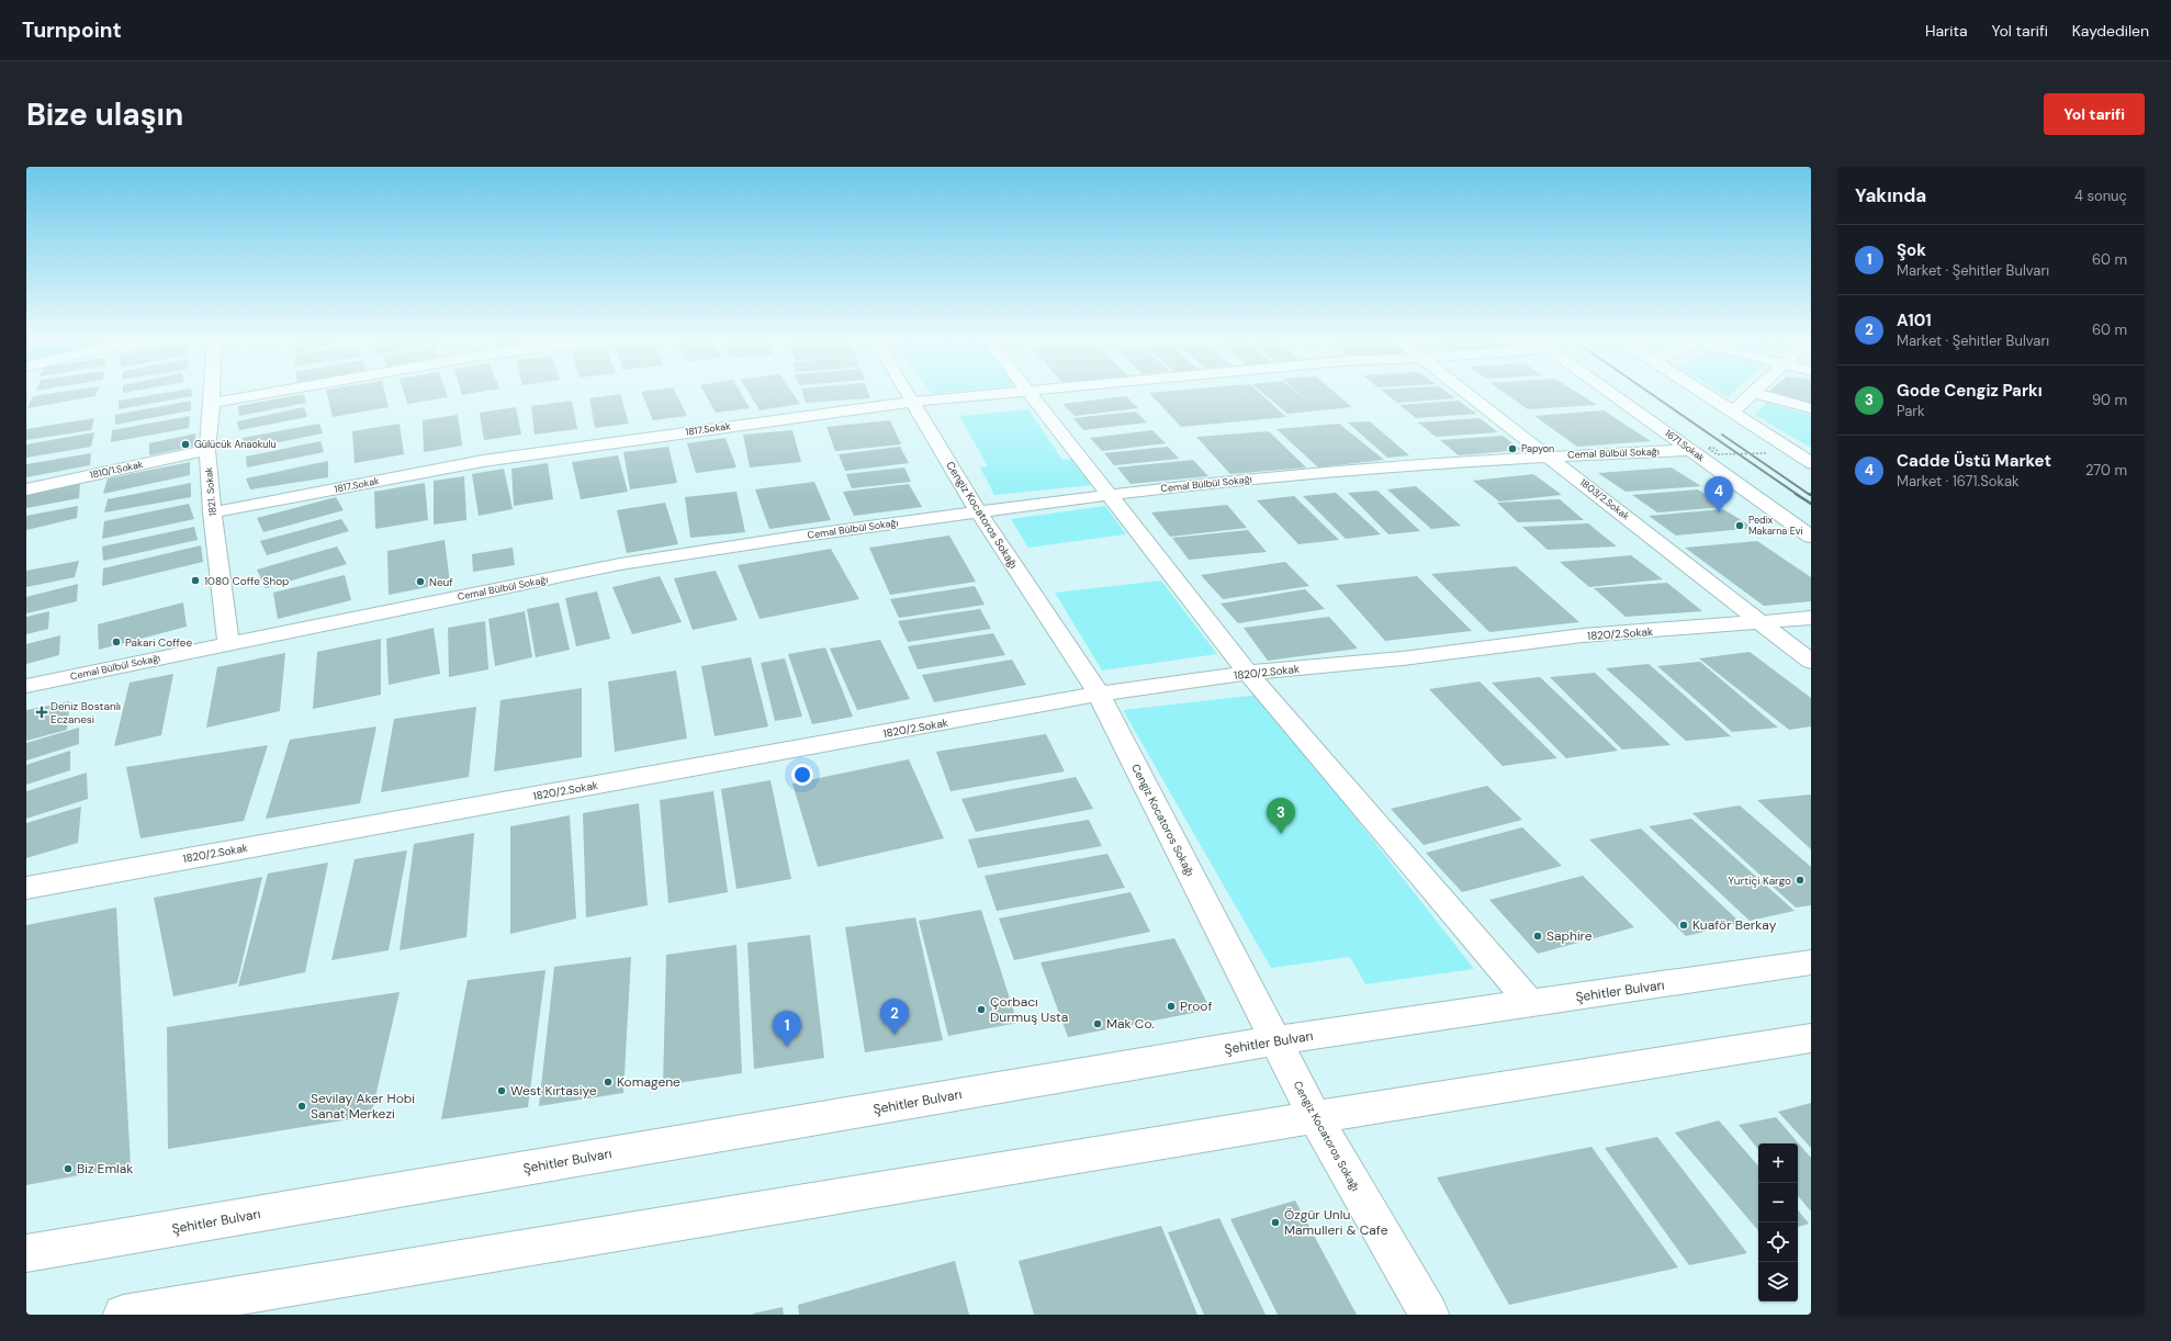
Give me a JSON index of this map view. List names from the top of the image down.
{
  "streets": {
    "street": [
      "1817.Sokak",
      "1671.Sokak",
      "Cemal Bülbül Sokağı",
      "1810/1.Sokak",
      "1821. Sokak",
      "1803/2.Sokak",
      "Cengiz Kocatoros Sokağı",
      "1820/2.Sokak",
      "Şehitler Bulvarı"
    ]
  },
  "crossings": [
    ["1817.Sokak", "1821. Sokak"],
    ["1817.Sokak", "Cengiz Kocatoros Sokağı"],
    ["1671.Sokak", "Cemal Bülbül Sokağı"],
    ["Cemal Bülbül Sokağı", "1821. Sokak"],
    ["Cemal Bülbül Sokağı", "1803/2.Sokak"],
    ["Cemal Bülbül Sokağı", "Cengiz Kocatoros Sokağı"],
    ["1810/1.Sokak", "1821. Sokak"],
    ["1803/2.Sokak", "1820/2.Sokak"],
    ["Cengiz Kocatoros Sokağı", "1820/2.Sokak"],
    ["Cengiz Kocatoros Sokağı", "Şehitler Bulvarı"]
  ],
  "places": {
    "other": [
      "Gülücük Anaokulu",
      "Papyon",
      "Pedix Makarna Evi",
      "1080 Coffe Shop",
      "Neuf",
      "Pakari Coffee",
      "Yurtiçi Kargo",
      "Kuaför Berkay",
      "Saphire",
      "Proof",
      "Çorbacı Durmuş Usta",
      "Mak Co.",
      "Komagene",
      "West Kırtasiye",
      "Sevilay Aker Hobi Sanat Merkezi",
      "Biz Emlak",
      "Özgür Unlu Mamulleri & Cafe"
    ],
    "health": ["Deniz Bostanlı Eczanesi"]
  },
  "page": {
    "header": "Turnpoint",
    "nav": ["Harita", "Yol tarifi", "Kaydedilen"],
    "buttons": "Yol tarifi",
    "title": "Bize ulaşın",
    "heading": ["Yakında", "4 sonuç"],
    "list": [
      {
        "mark": "1",
        "name": "Şok",
        "note": "Market · Şehitler Bulvarı",
        "value": "60 m"
      },
      {
        "mark": "2",
        "name": "A101",
        "note": "Market · Şehitler Bulvarı",
        "value": "60 m"
      },
      {
        "mark": "3",
        "name": "Gode Cengiz Parkı",
        "note": "Park",
        "value": "90 m"
      },
      {
        "mark": "4",
        "name": "Cadde Üstü Market",
        "note": "Market · 1671.Sokak",
        "value": "270 m"
      }
    ],
    "pins": [
      "4",
      "3",
      "2",
      "1"
    ],
    "map_buttons": ["+", "−"]
  }
}
